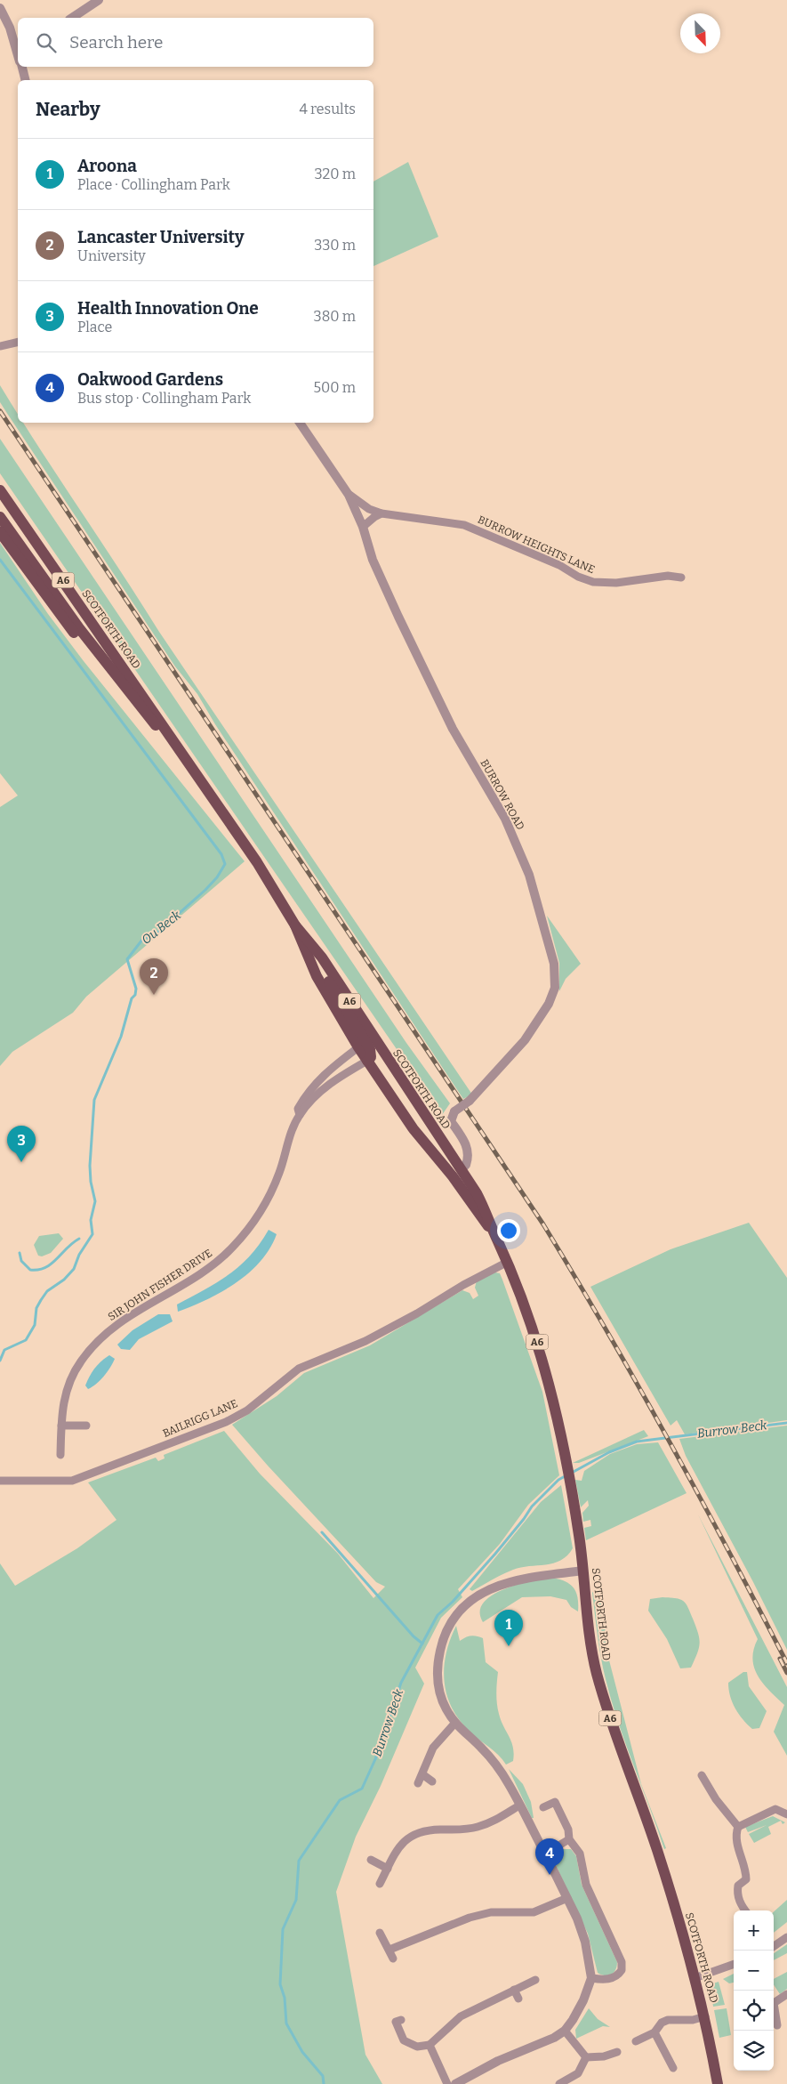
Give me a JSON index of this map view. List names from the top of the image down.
{
  "streets": {
    "main road": ["A6", "SCOTFORTH ROAD"],
    "street": [
      "BURROW HEIGHTS LANE",
      "BURROW ROAD",
      "SIR JOHN FISHER DRIVE",
      "BAILRIGG LANE"
    ]
  },
  "crossings": [
    ["BURROW HEIGHTS LANE", "BURROW ROAD"],
    ["SCOTFORTH ROAD", "BURROW ROAD"],
    ["SCOTFORTH ROAD", "SIR JOHN FISHER DRIVE"],
    ["SCOTFORTH ROAD", "BAILRIGG LANE"]
  ],
  "water": ["Ou Beck", "Burrow Beck"],
  "north": "bottom right",
  "page": {
    "search": "Search here",
    "heading": ["Nearby", "4 results"],
    "list": [
      {
        "mark": "1",
        "name": "Aroona",
        "note": "Place · Collingham Park",
        "value": "320 m"
      },
      {
        "mark": "2",
        "name": "Lancaster University",
        "note": "University",
        "value": "330 m"
      },
      {
        "mark": "3",
        "name": "Health Innovation One",
        "note": "Place",
        "value": "380 m"
      },
      {
        "mark": "4",
        "name": "Oakwood Gardens",
        "note": "Bus stop · Collingham Park",
        "value": "500 m"
      }
    ],
    "pins": [
      "2",
      "3",
      "1",
      "4"
    ],
    "map_buttons": ["+", "−"]
  }
}
